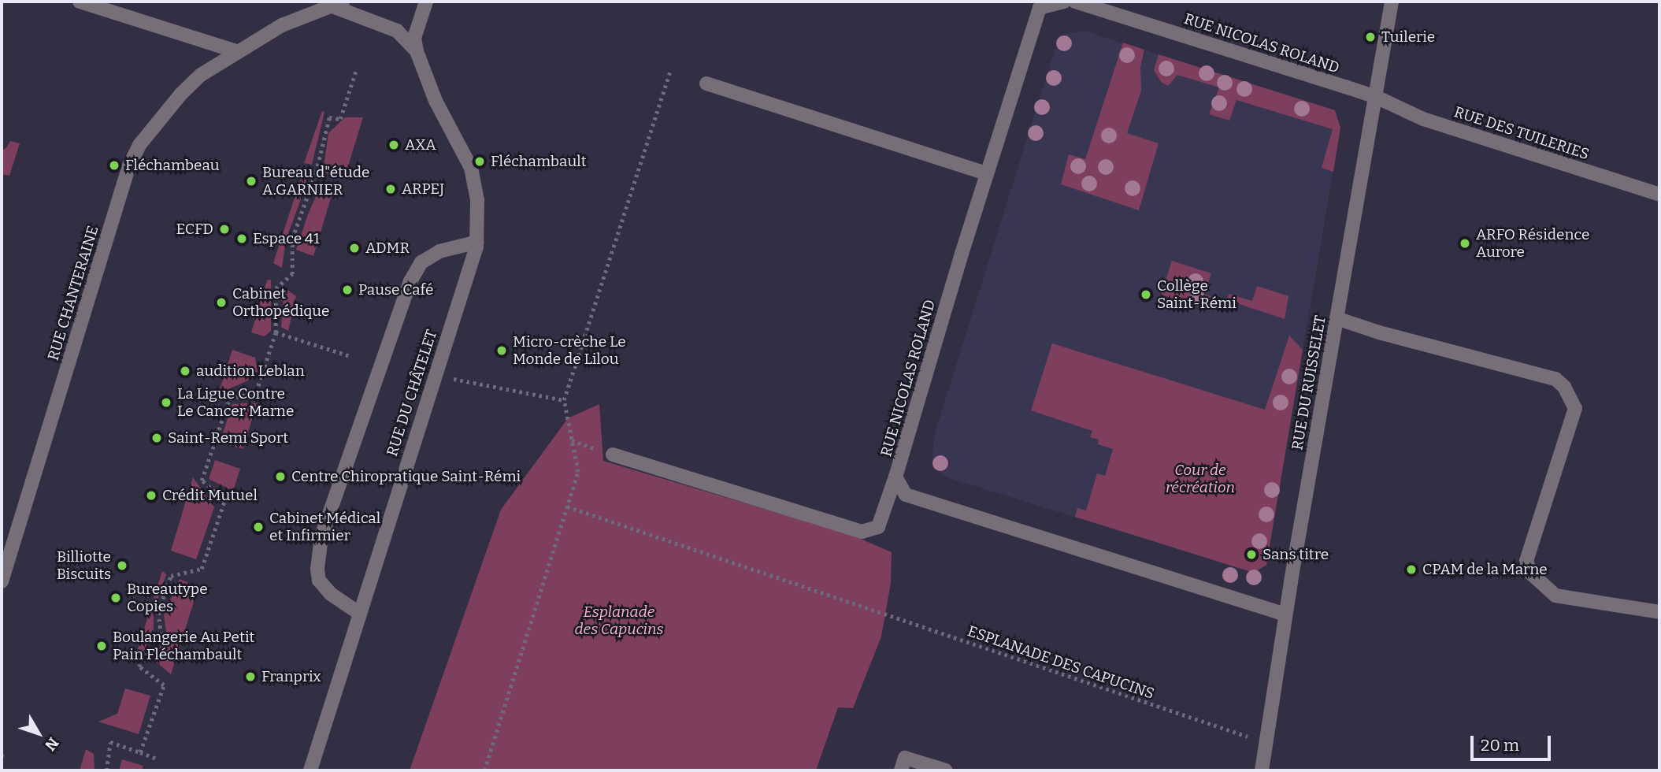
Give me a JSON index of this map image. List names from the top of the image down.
{
  "streets": {
    "street": [
      "RUE NICOLAS ROLAND",
      "RUE DES TUILERIES",
      "RUE CHANTERAINE",
      "RUE DU RUISSELET",
      "RUE DU CHÂTELET"
    ],
    "path": ["ESPLANADE DES CAPUCINS"]
  },
  "crossings": [
    ["RUE NICOLAS ROLAND", "RUE DES TUILERIES"],
    ["RUE NICOLAS ROLAND", "RUE DU RUISSELET"],
    ["RUE DES TUILERIES", "RUE DU RUISSELET"],
    ["RUE DU RUISSELET", "ESPLANADE DES CAPUCINS"]
  ],
  "parks": ["Cour de récréation", "Esplanade des Capucins"],
  "places": [
    "Tuilerie",
    "AXA",
    "Fléchambault",
    "Fléchambeau",
    "Bureau d\"étude A.GARNIER",
    "ARPEJ",
    "ECFD",
    "Espace 41",
    "ARFO Résidence Aurore",
    "ADMR",
    "Pause Café",
    "Collège Saint-Rémi",
    "Cabinet Orthopédique",
    "Micro-crèche Le Monde de Lilou",
    "audition Leblan",
    "La Ligue Contre Le Cancer Marne",
    "Saint-Remi Sport",
    "Centre Chiropratique Saint-Rémi",
    "Crédit Mutuel",
    "Cabinet Médical et Infirmier",
    "Sans titre",
    "Billiotte Biscuits",
    "CPAM de la Marne",
    "Bureautype Copies",
    "Boulangerie Au Petit Pain Fléchambault",
    "Franprix"
  ],
  "scale_bar": "20 m",
  "north": "bottom right"
}
